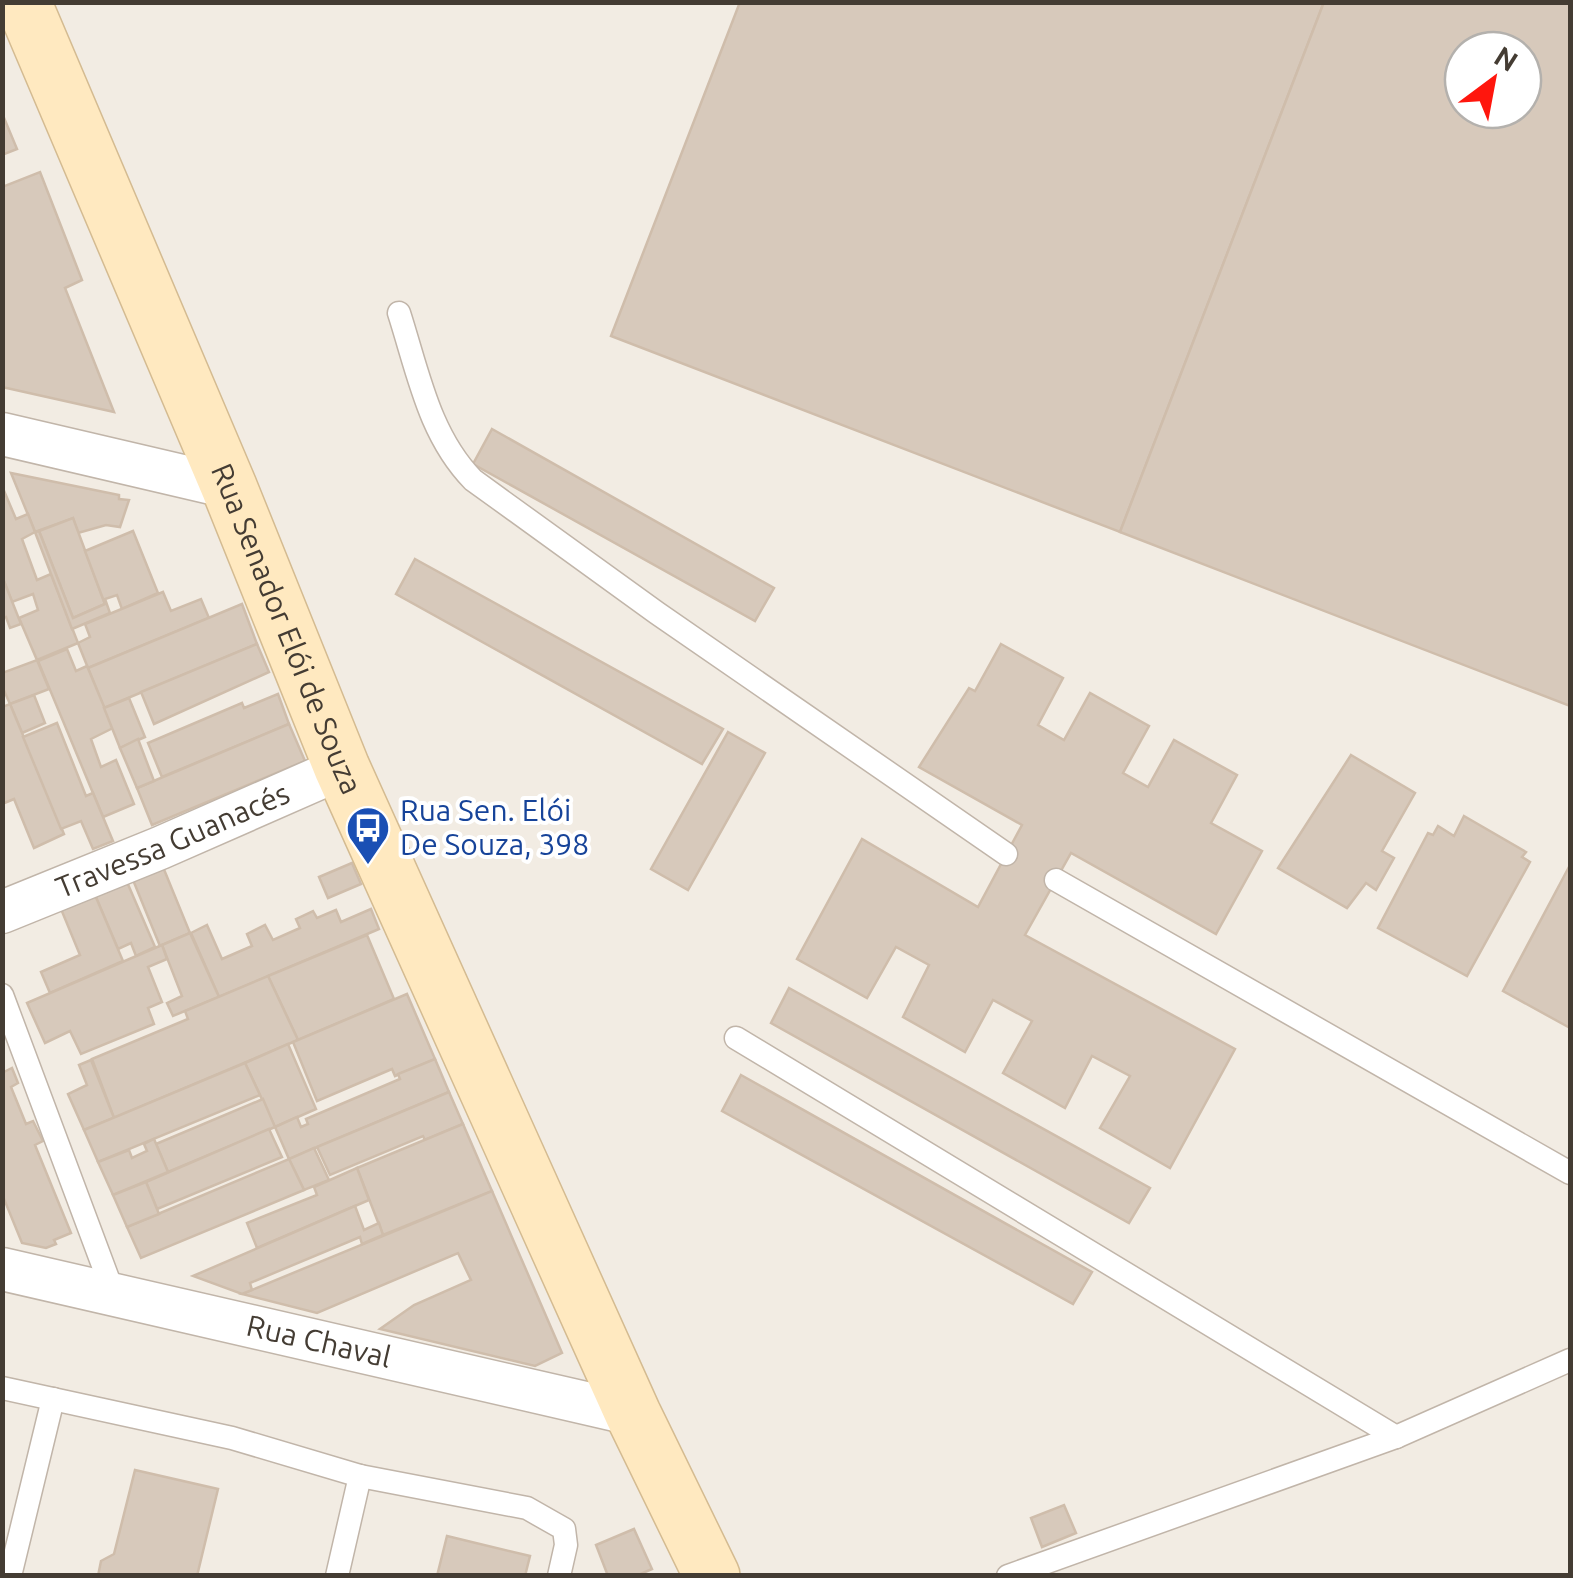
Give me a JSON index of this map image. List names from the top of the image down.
{
  "streets": {
    "main road": ["Rua Senador Elói de Souza"],
    "street": ["Travessa Guanacés", "Rua Chaval"]
  },
  "crossings": [
    ["Rua Senador Elói de Souza", "Travessa Guanacés"],
    ["Rua Senador Elói de Souza", "Rua Chaval"]
  ],
  "places": {
    "bus stop": ["Rua Sen. Elói De Souza, 398"]
  },
  "north": "top right"
}
